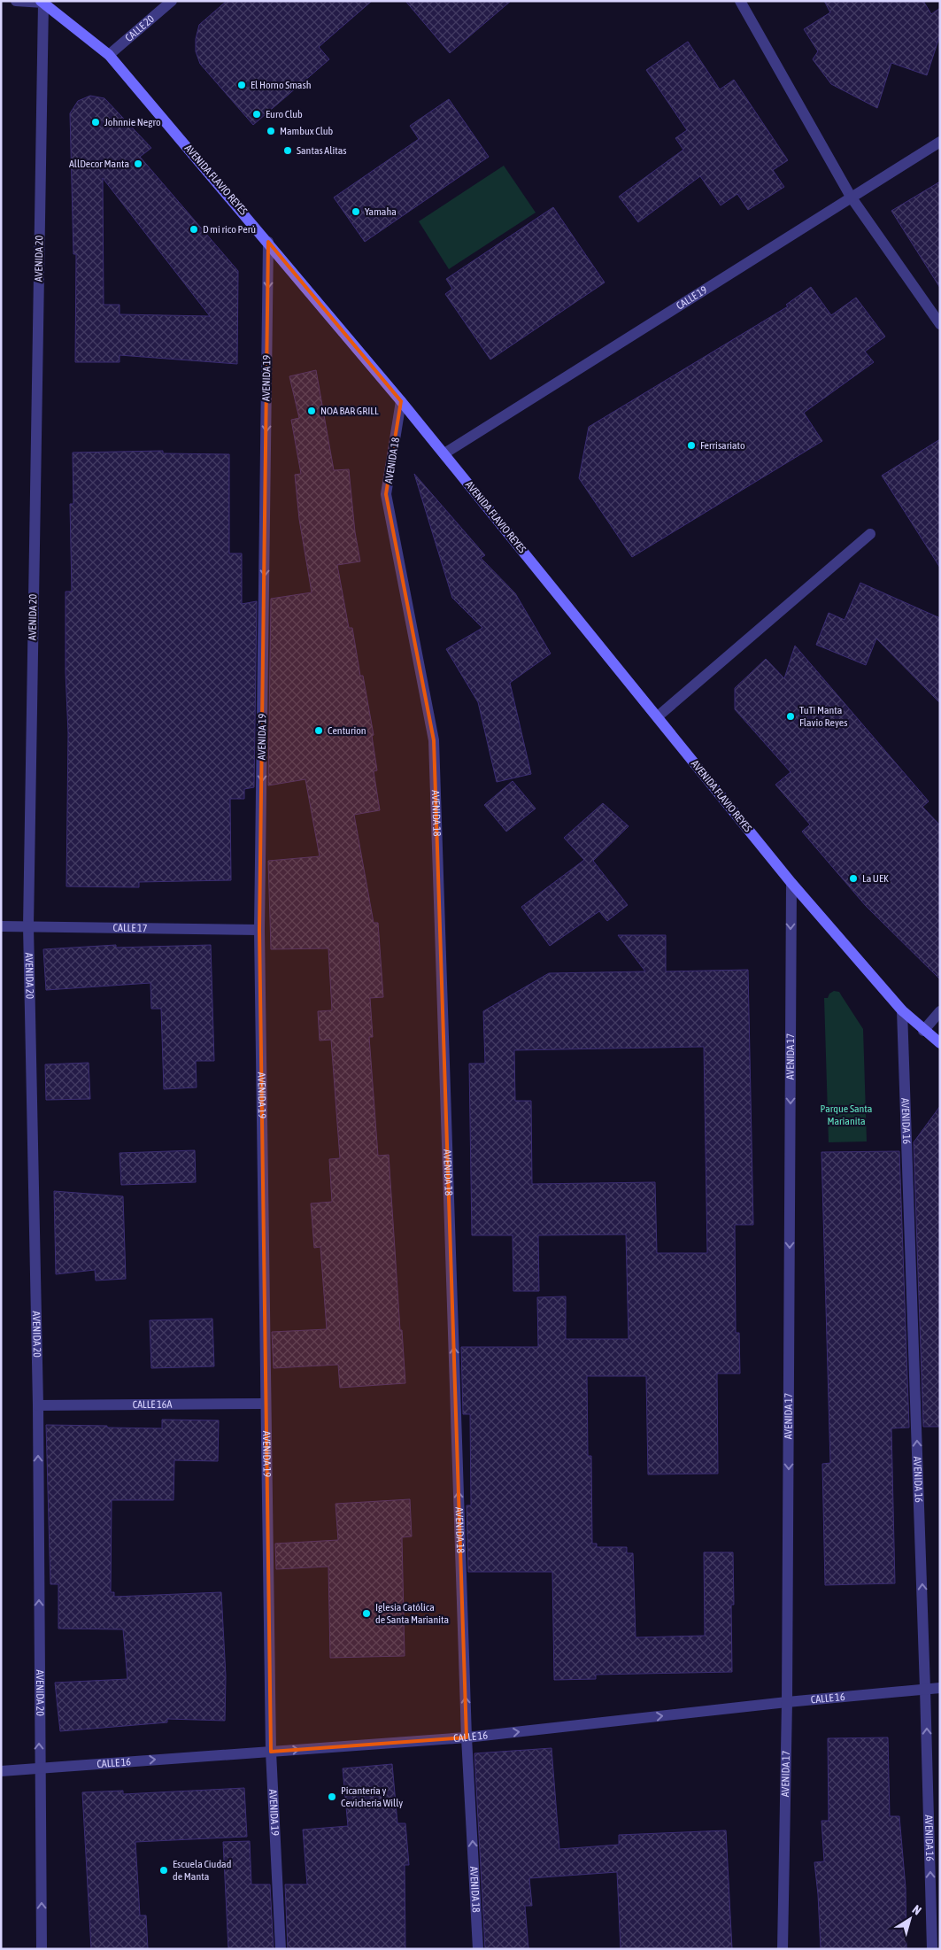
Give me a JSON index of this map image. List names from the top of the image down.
{
  "streets": {
    "street": [
      "CALLE 20",
      "AVENIDA FLAVIO REYES",
      "AVENIDA 20",
      "CALLE 19",
      "AVENIDA 19",
      "AVENIDA 18",
      "CALLE 17",
      "AVENIDA 17",
      "AVENIDA 16",
      "CALLE 16A",
      "CALLE 16"
    ]
  },
  "crossings": [
    ["CALLE 20", "AVENIDA FLAVIO REYES"],
    ["AVENIDA FLAVIO REYES", "AVENIDA 20"],
    ["AVENIDA FLAVIO REYES", "CALLE 19"],
    ["AVENIDA FLAVIO REYES", "AVENIDA 19"],
    ["AVENIDA FLAVIO REYES", "AVENIDA 18"],
    ["AVENIDA FLAVIO REYES", "AVENIDA 17"],
    ["AVENIDA FLAVIO REYES", "AVENIDA 16"],
    ["AVENIDA 20", "CALLE 17"],
    ["AVENIDA 20", "CALLE 16A"],
    ["AVENIDA 20", "CALLE 16"],
    ["AVENIDA 19", "CALLE 17"],
    ["AVENIDA 19", "CALLE 16A"],
    ["AVENIDA 19", "CALLE 16"],
    ["AVENIDA 18", "CALLE 16"],
    ["AVENIDA 17", "CALLE 16"],
    ["AVENIDA 16", "CALLE 16"]
  ],
  "one_way": [
    "AVENIDA 19",
    "AVENIDA 18",
    "AVENIDA 17",
    "AVENIDA 16",
    "CALLE 16"
  ],
  "parks": ["Parque Santa Marianita"],
  "places": [
    "El Horno Smash",
    "Euro Club",
    "Johnnie Negro",
    "Mambux Club",
    "Santas Alitas",
    "AllDecor Manta",
    "Yamaha",
    "D mi rico Perú",
    "NOA BAR GRILL",
    "Ferrisariato",
    "TuTi Manta Flavio Reyes",
    "Centurion",
    "La UEK",
    "Iglesia Católica de Santa Marianita",
    "Picantería y Cevichería Willy",
    "Escuela Ciudad de Manta"
  ],
  "north": "top right"
}
